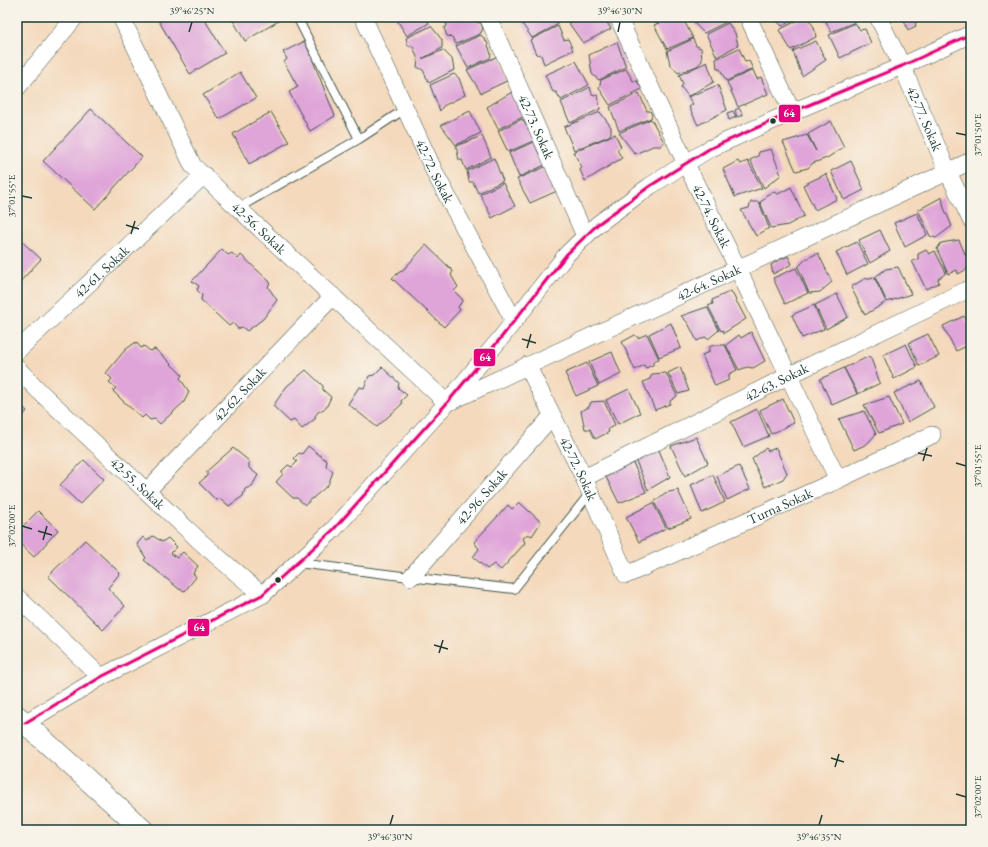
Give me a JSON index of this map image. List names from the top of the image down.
{
  "streets": {
    "street": [
      "42-77. Sokak",
      "42-73. Sokak",
      "42-72. Sokak",
      "42-74. Sokak",
      "42-56. Sokak",
      "42-61. Sokak",
      "42-64. Sokak",
      "42-63. Sokak",
      "42-62. Sokak",
      "42-55. Sokak",
      "42-96. Sokak",
      "Turna Sokak"
    ]
  },
  "crossings": [
    ["42-77. Sokak", "42-64. Sokak"],
    ["42-72. Sokak", "42-64. Sokak"],
    ["42-72. Sokak", "42-63. Sokak"],
    ["42-72. Sokak", "42-96. Sokak"],
    ["42-72. Sokak", "Turna Sokak"],
    ["42-74. Sokak", "42-64. Sokak"],
    ["42-74. Sokak", "42-63. Sokak"],
    ["42-74. Sokak", "Turna Sokak"],
    ["42-56. Sokak", "42-61. Sokak"],
    ["42-56. Sokak", "42-64. Sokak"],
    ["42-56. Sokak", "42-62. Sokak"],
    ["42-62. Sokak", "42-55. Sokak"]
  ],
  "lines": ["transit line 64"],
  "coordinates": [
    "39°46'25\"N",
    "39°46'30\"N",
    "37°01'50\"E",
    "37°01'55\"E",
    "37°02'00\"E",
    "39°46'35\"N"
  ]
}
